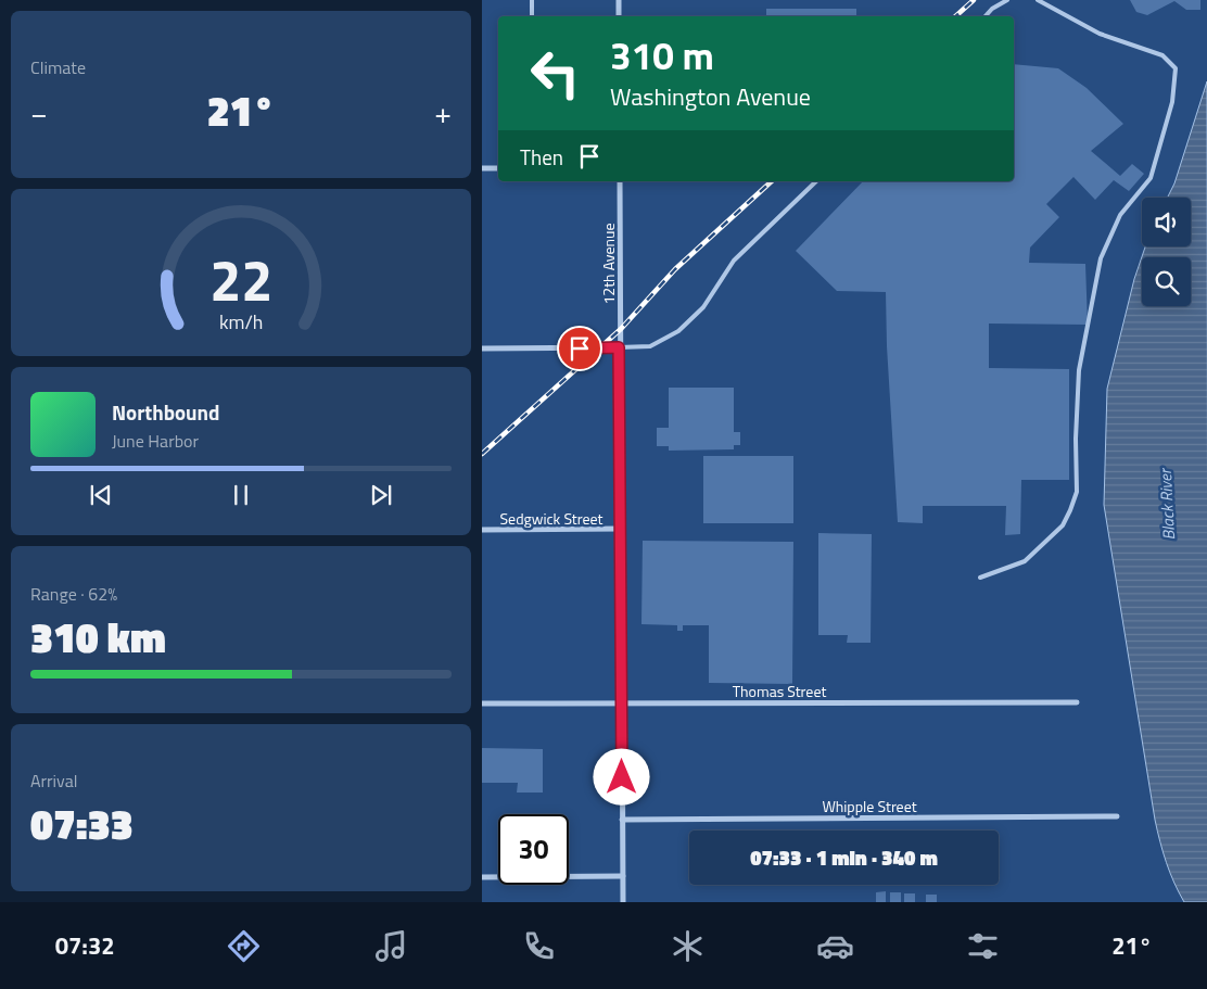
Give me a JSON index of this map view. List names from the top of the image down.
{
  "streets": {
    "street": [
      "12th Avenue",
      "Sedgwick Street",
      "Thomas Street",
      "Whipple Street"
    ]
  },
  "crossings": [
    ["12th Avenue", "Sedgwick Street"],
    ["12th Avenue", "Thomas Street"],
    ["12th Avenue", "Whipple Street"]
  ],
  "water": ["Black River"],
  "page": {
    "tile": [
      "Climate",
      ["Range · 62%", "310 km"],
      ["Arrival", "07:33"]
    ],
    "turn": ["310 m", "Washington Avenue"],
    "heat": ["−", "21°", "+"],
    "then": "Then",
    "song": ["Northbound", "June Harbor"],
    "limit": "30",
    "trip": "07:33 · 1 min · 340 m",
    "tabs": ["07:32", "21°"],
    "gauge": ["22", "km/h"]
  }
}
